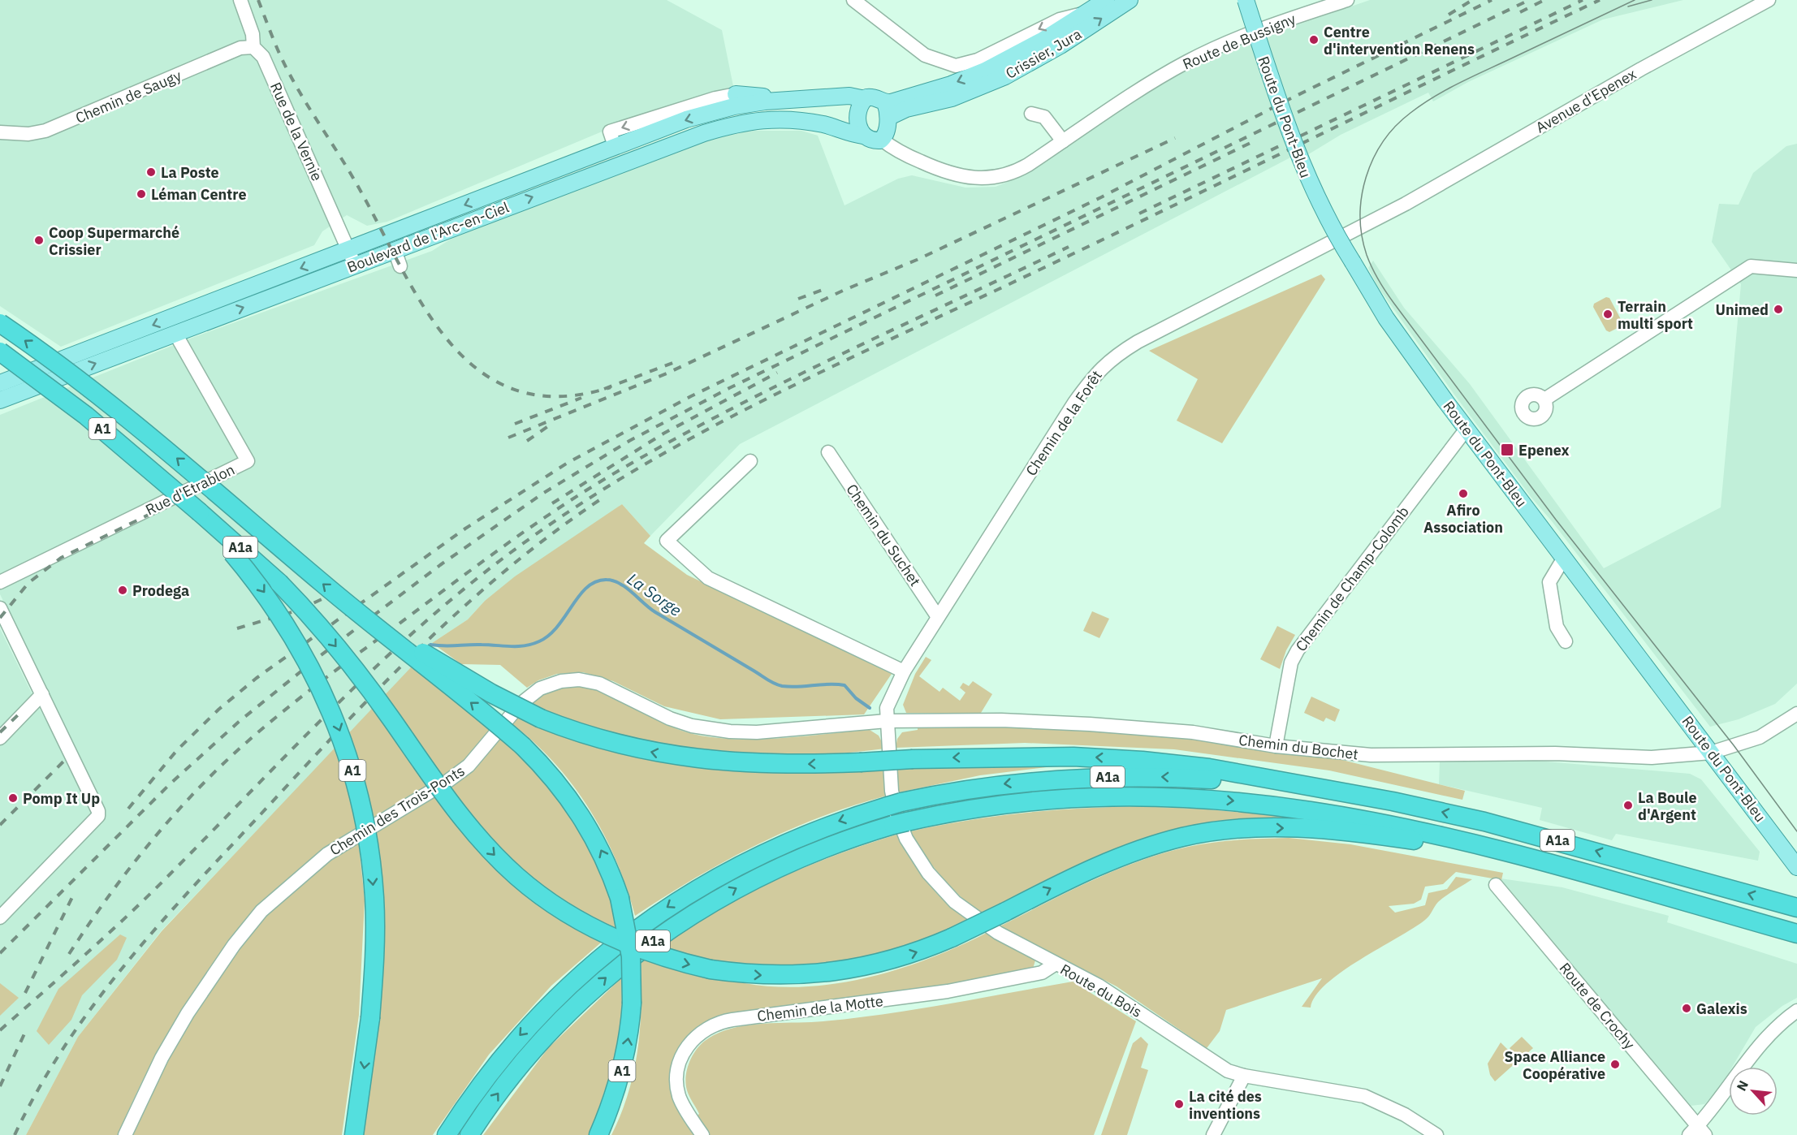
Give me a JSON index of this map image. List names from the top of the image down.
{
  "streets": {
    "highway": ["A1", "A1a"],
    "main road": [
      "Route de Bussigny",
      "Crissier, Jura",
      "Route du Pont-Bleu",
      "Boulevard de l'Arc-en-Ciel"
    ],
    "street": [
      "Chemin de Saugy",
      "Avenue d'Epenex",
      "Rue de la Vernie",
      "Chemin de la Forêt",
      "Rue d'Etrablon",
      "Chemin du Suchet",
      "Chemin de Champ-Colomb",
      "Chemin du Bochet",
      "Chemin des Trois-Ponts",
      "Route du Bois",
      "Route de Crochy",
      "Chemin de la Motte"
    ]
  },
  "crossings": [
    ["Route de Bussigny", "Boulevard de l'Arc-en-Ciel"],
    ["Chemin de Saugy", "Rue de la Vernie"],
    ["Avenue d'Epenex", "Chemin de la Forêt"],
    ["Route du Pont-Bleu", "Chemin de Champ-Colomb"],
    ["Route du Pont-Bleu", "Chemin du Bochet"],
    ["Rue de la Vernie", "Boulevard de l'Arc-en-Ciel"],
    ["Boulevard de l'Arc-en-Ciel", "Rue d'Etrablon"],
    ["Chemin de la Forêt", "Chemin du Suchet"],
    ["Chemin de la Forêt", "Chemin du Bochet"],
    ["Chemin de la Forêt", "Chemin des Trois-Ponts"],
    ["Chemin de la Forêt", "Route du Bois"],
    ["A1", "A1a"],
    ["Chemin de Champ-Colomb", "Chemin du Bochet"],
    ["Chemin du Bochet", "Chemin des Trois-Ponts"],
    ["Chemin du Bochet", "Route du Bois"],
    ["Chemin des Trois-Ponts", "Route du Bois"],
    ["Route du Bois", "Chemin de la Motte"]
  ],
  "water": ["La Sorge"],
  "places": {
    "other": [
      "Centre d'intervention Renens",
      "La Poste",
      "Léman Centre",
      "Coop Supermarché Crissier",
      "Unimed",
      "Terrain multi sport",
      "Afiro Association",
      "Prodega",
      "Pomp It Up",
      "La Boule d'Argent",
      "Galexis",
      "Space Alliance Coopérative",
      "La cité des inventions"
    ],
    "transit": ["Epenex"]
  },
  "north": "top left"
}
